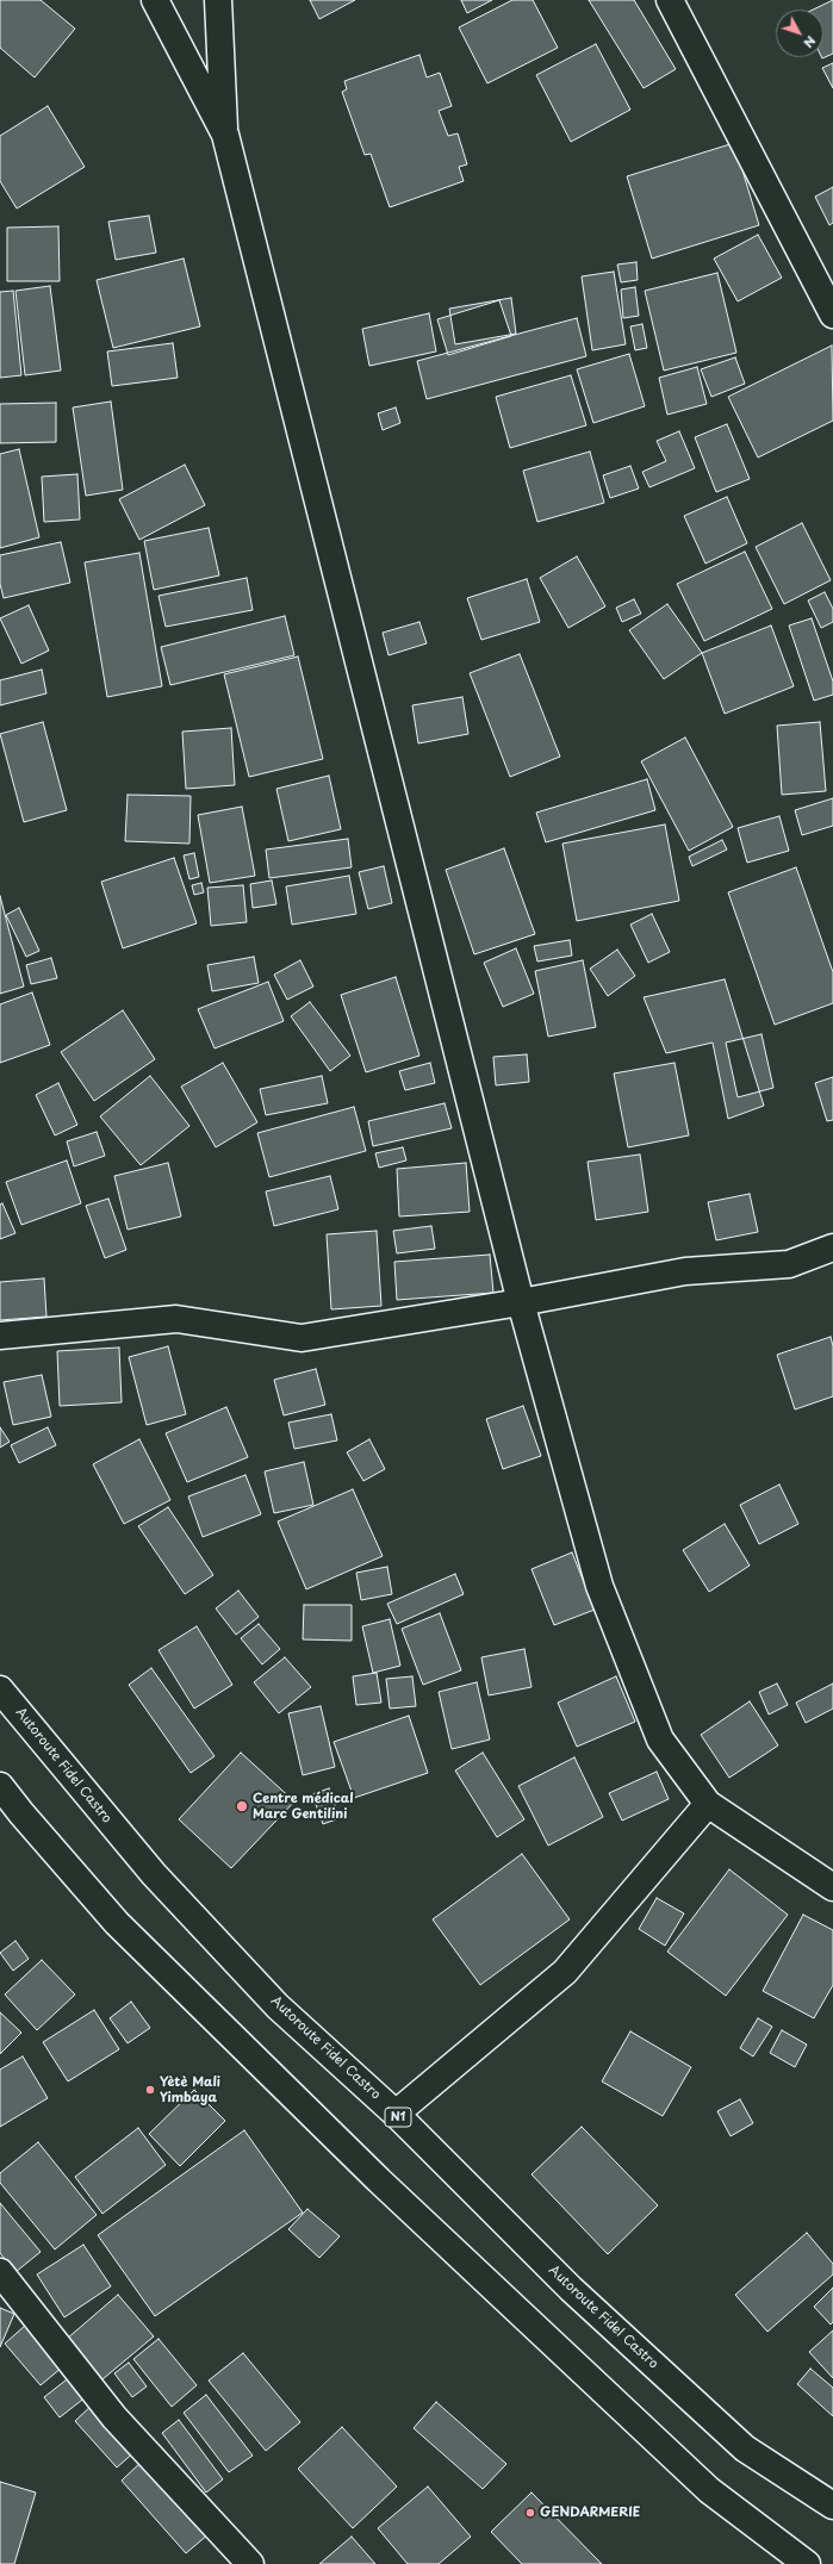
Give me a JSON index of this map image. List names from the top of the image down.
{
  "streets": {
    "main road": ["Autoroute Fidel Castro", "N1"]
  },
  "places": ["Centre médical Marc Gentilini", "Yètè Mali Yimbaya", "GENDARMERIE"],
  "north": "bottom right"
}
